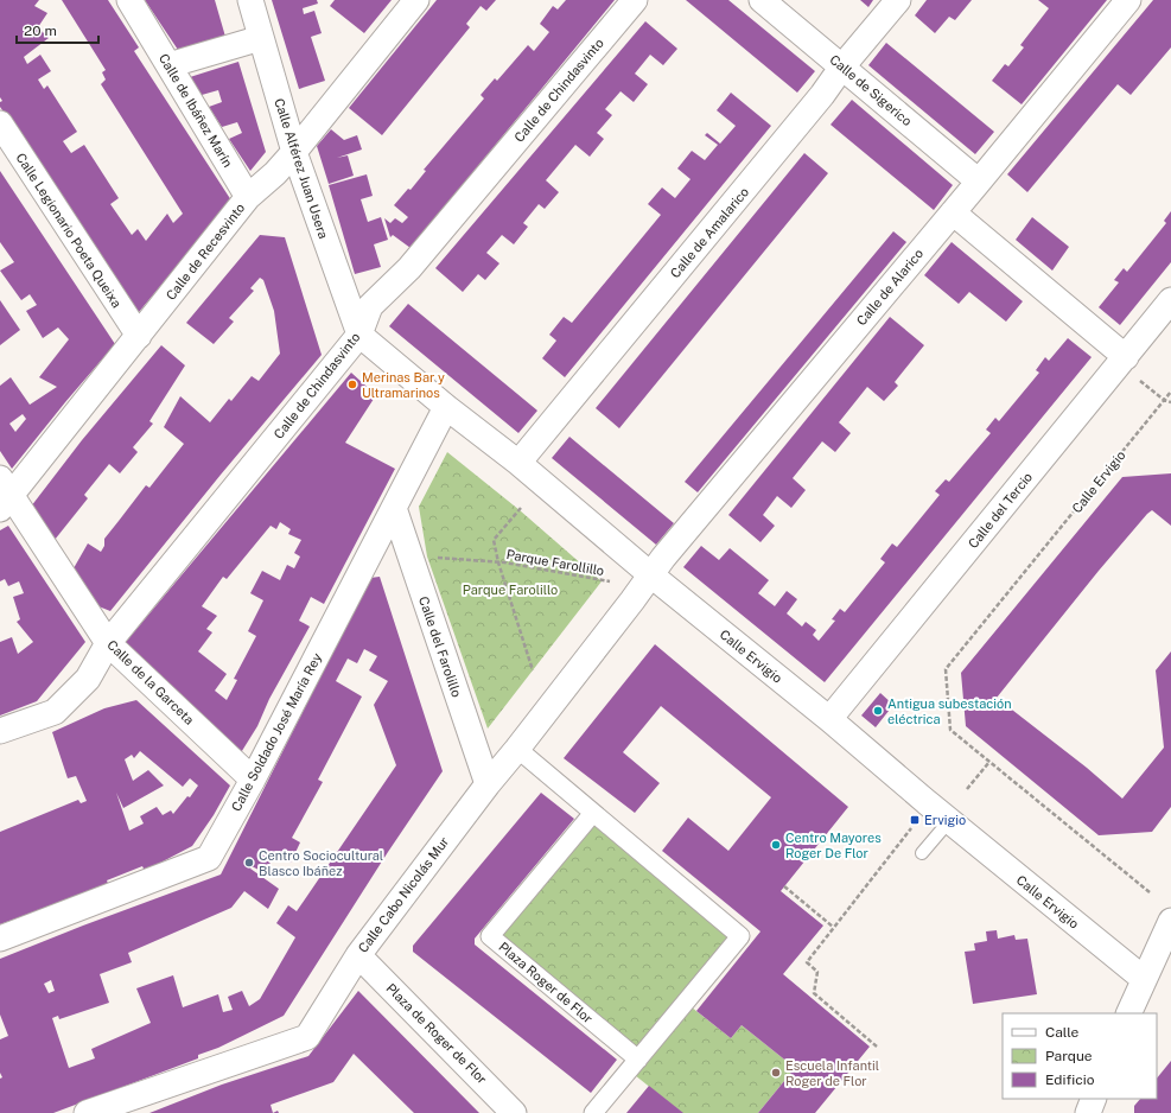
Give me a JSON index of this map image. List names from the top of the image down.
{
  "streets": {
    "street": [
      "Calle de Chindasvinto",
      "Calle de Sigerico",
      "Calle de Ibáñez Marín",
      "Calle Alférez Juan Usera",
      "Calle Legionario Poeta Queixa",
      "Calle de Amalarico",
      "Calle de Recesvinto",
      "Calle de Alarico",
      "Calle Ervigio",
      "Calle del Tercio",
      "Calle del Farolillo",
      "Calle de la Garceta",
      "Calle Soldado José María Rey",
      "Calle Cabo Nicolás Mur",
      "Plaza Roger de Flor",
      "Plaza de Roger de Flor"
    ],
    "path": ["Parque Farollillo"]
  },
  "crossings": [
    ["Calle de Chindasvinto", "Calle Alférez Juan Usera"],
    ["Calle de Chindasvinto", "Calle Ervigio"],
    ["Calle de Chindasvinto", "Calle de la Garceta"],
    ["Calle de Sigerico", "Calle de Amalarico"],
    ["Calle de Sigerico", "Calle de Alarico"],
    ["Calle de Ibáñez Marín", "Calle de Recesvinto"],
    ["Calle Alférez Juan Usera", "Calle de Recesvinto"],
    ["Calle Alférez Juan Usera", "Calle Ervigio"],
    ["Calle Legionario Poeta Queixa", "Calle de Recesvinto"],
    ["Calle de Amalarico", "Calle Ervigio"],
    ["Calle de Recesvinto", "Calle de la Garceta"],
    ["Calle de Alarico", "Calle Ervigio"],
    ["Calle de Alarico", "Calle Cabo Nicolás Mur"],
    ["Calle Ervigio", "Calle del Tercio"],
    ["Calle Ervigio", "Calle Soldado José María Rey"],
    ["Calle Ervigio", "Calle Cabo Nicolás Mur"],
    ["Calle del Farolillo", "Calle Soldado José María Rey"],
    ["Calle del Farolillo", "Calle Cabo Nicolás Mur"],
    ["Calle de la Garceta", "Calle Soldado José María Rey"],
    ["Calle Cabo Nicolás Mur", "Plaza de Roger de Flor"]
  ],
  "parks": ["Parque Farolillo"],
  "places": {
    "other": [
      "Merinas Bar y Ultramarinos",
      "Antigua subestación eléctrica",
      "Centro Mayores Roger De Flor",
      "Centro Sociocultural Blasco Ibáñez",
      "Escuela Infantil Roger de Flor"
    ],
    "transit": ["Ervigio"]
  },
  "legend": ["Calle", "Parque", "Edificio"],
  "scale_bar": "20 m"
}
